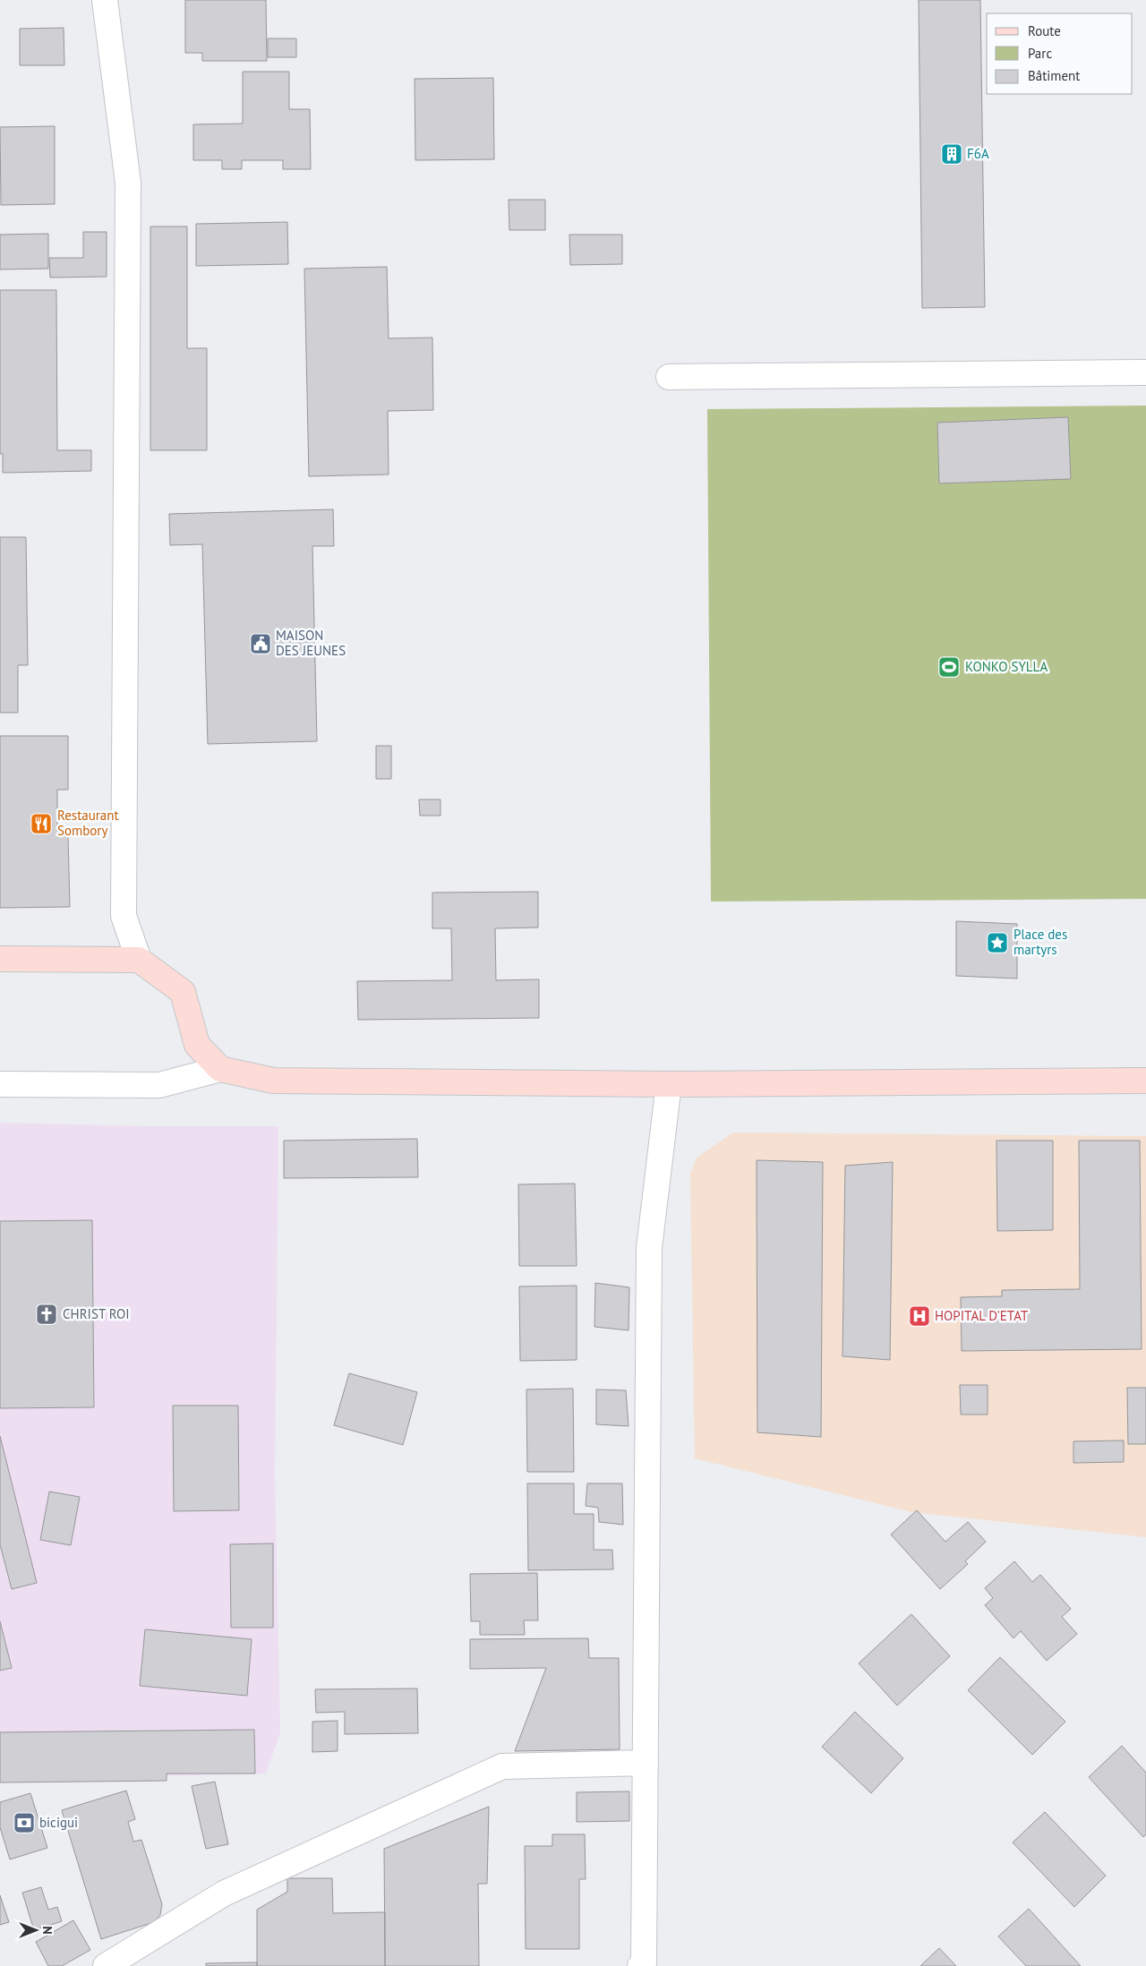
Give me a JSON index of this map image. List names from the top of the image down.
{
  "places": {
    "building": ["F6A"],
    "public building": ["MAISON DES JEUNES"],
    "sports": ["KONKO SYLLA"],
    "restaurant": ["Restaurant Sombory"],
    "place": ["Place des martyrs"],
    "church": ["CHRIST ROI"],
    "hospital": ["HOPITAL D'ETAT"],
    "bank": ["bicigui"]
  },
  "legend": ["Route", "Parc", "Bâtiment"],
  "north": "right"
}
